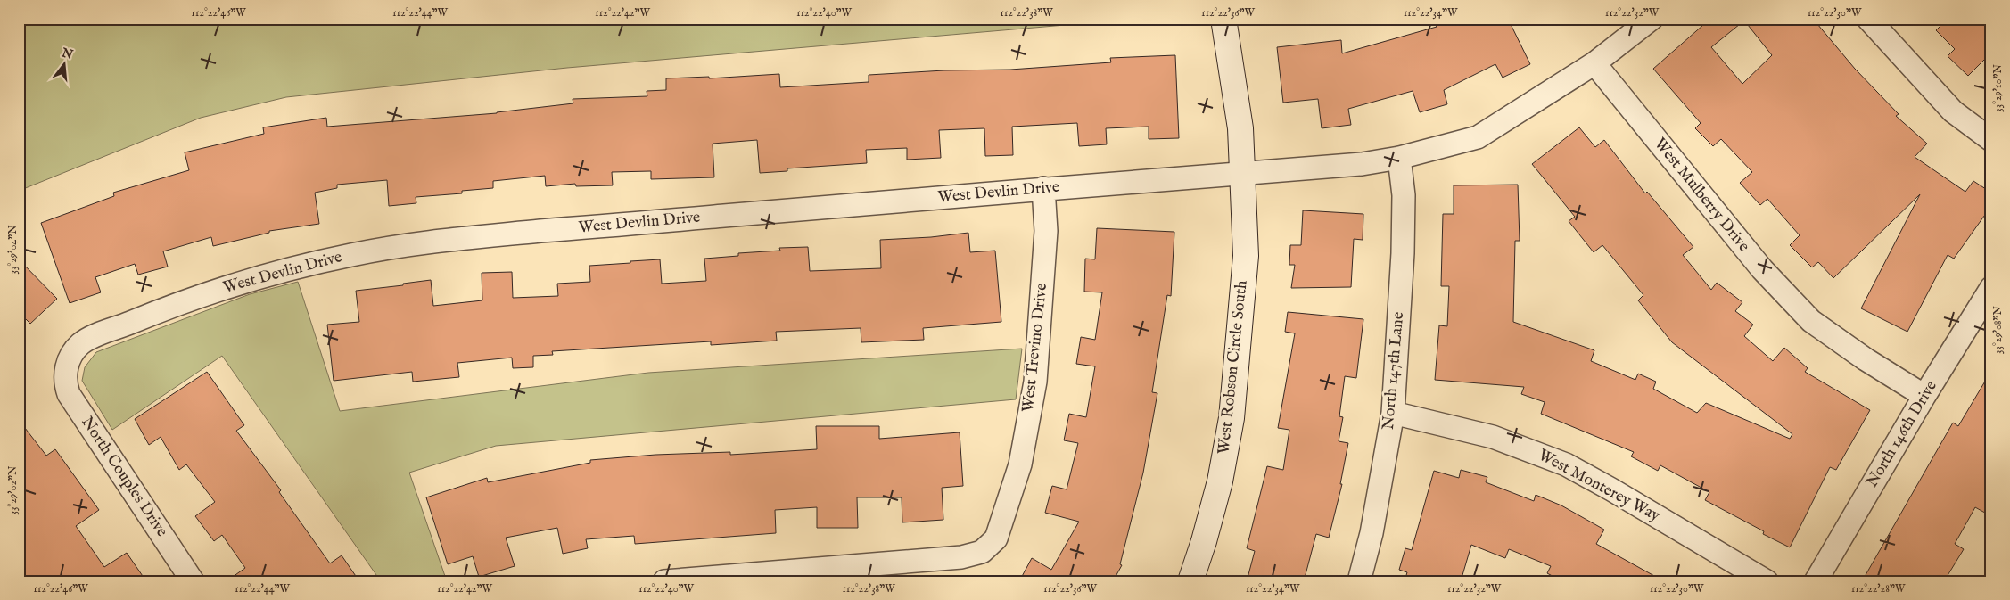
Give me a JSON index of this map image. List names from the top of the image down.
{
  "streets": {
    "street": [
      "West Devlin Drive",
      "West Mulberry Drive",
      "West Trevino Drive",
      "West Robson Circle South",
      "North 147th Lane",
      "North 146th Drive",
      "North Couples Drive",
      "West Monterey Way"
    ]
  },
  "crossings": [
    ["West Devlin Drive", "West Trevino Drive"],
    ["West Devlin Drive", "West Robson Circle South"],
    ["West Devlin Drive", "North Couples Drive"],
    ["West Mulberry Drive", "North 146th Drive"],
    ["North 147th Lane", "West Monterey Way"]
  ],
  "north": "top",
  "coordinates": [
    "112°22'46\"W",
    "112°22'44\"W",
    "112°22'42\"W",
    "112°22'40\"W",
    "112°22'38\"W",
    "112°22'36\"W",
    "112°22'34\"W",
    "112°22'32\"W",
    "112°22'30\"W",
    "33°29'10\"N",
    "33°29'04\"N",
    "33°29'08\"N",
    "33°29'02\"N",
    "112°22'28\"W"
  ]
}
